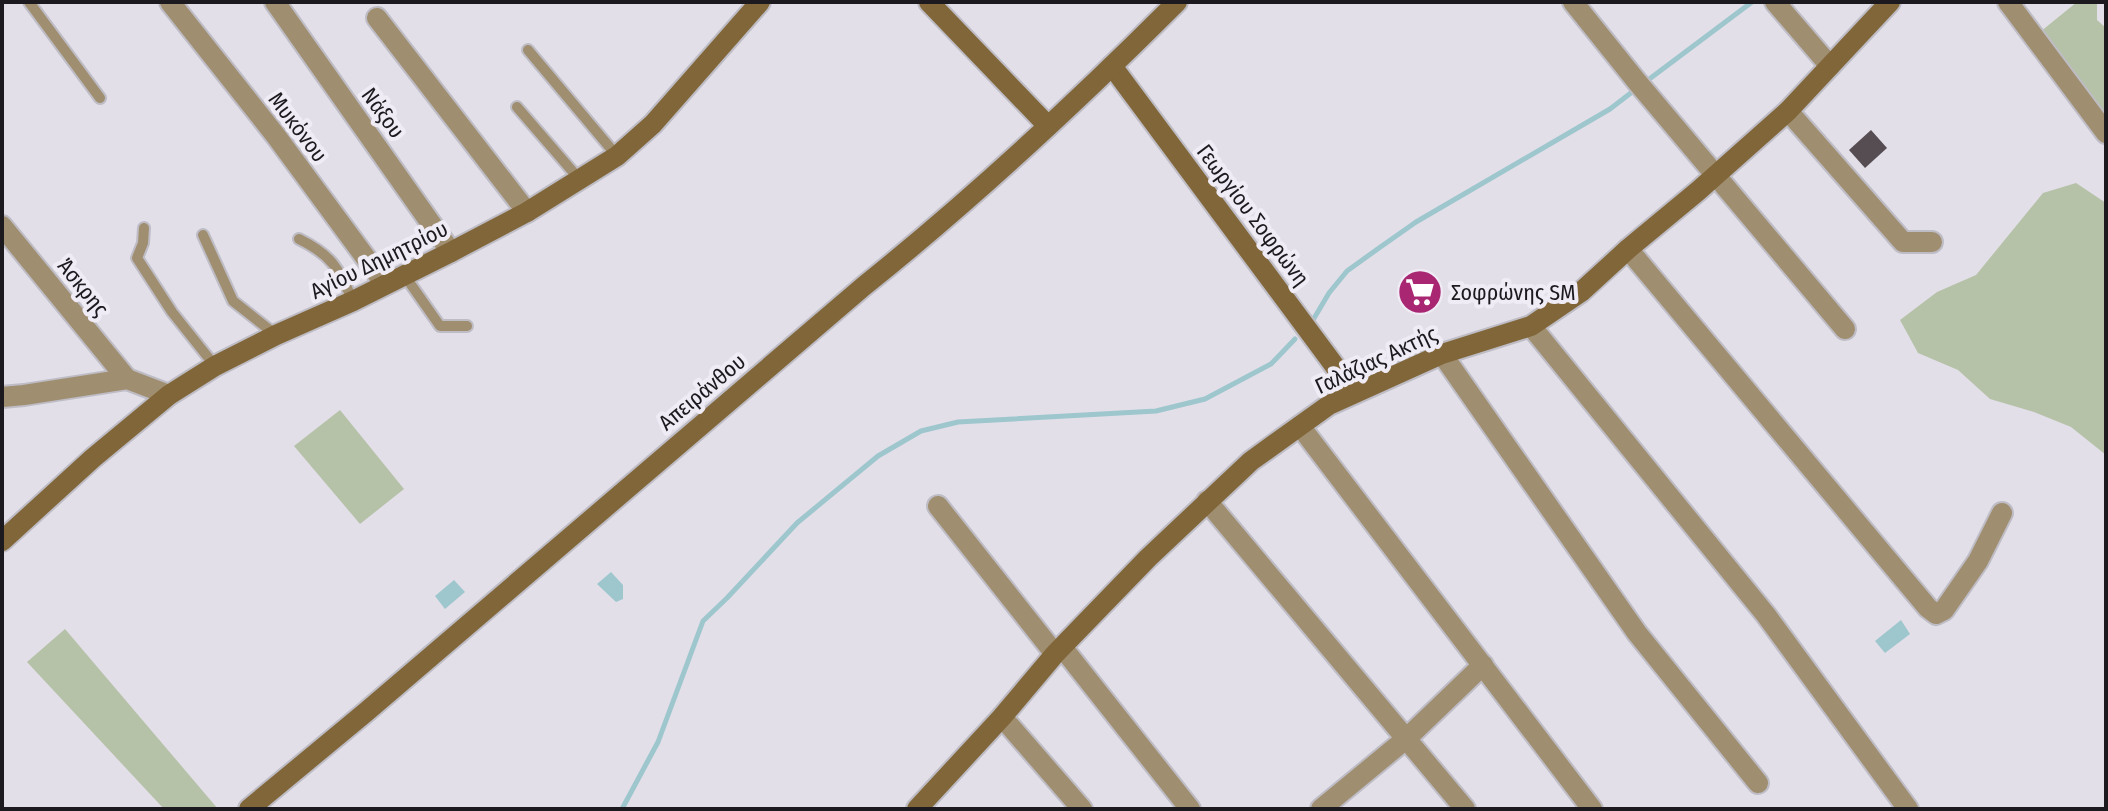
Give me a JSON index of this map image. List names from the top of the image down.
{
  "streets": {
    "street": [
      "Νάξου",
      "Μυκόνου",
      "Γεωργίου Σοφρώνη",
      "Αγίου Δημητρίου",
      "Άσκρης",
      "Γαλάζιας Ακτής",
      "Απειράνθου"
    ]
  },
  "crossings": [
    ["Νάξου", "Αγίου Δημητρίου"],
    ["Μυκόνου", "Αγίου Δημητρίου"],
    ["Γεωργίου Σοφρώνη", "Γαλάζιας Ακτής"],
    ["Γεωργίου Σοφρώνη", "Απειράνθου"]
  ],
  "places": {
    "supermarket": ["Σοφρώνης SM"]
  }
}
